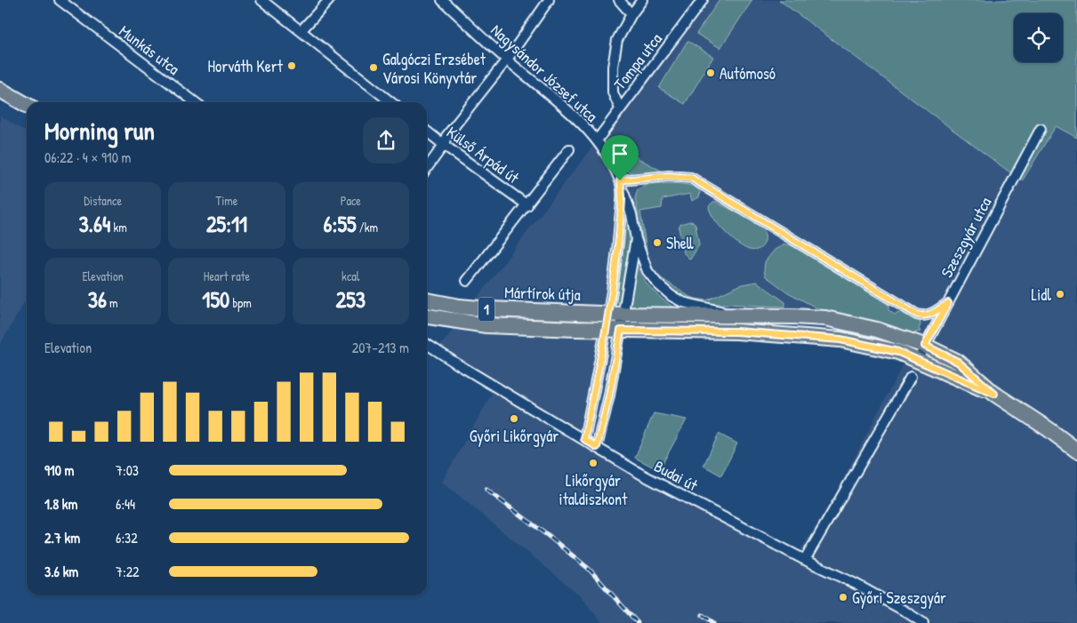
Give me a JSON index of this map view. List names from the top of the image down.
{
  "streets": {
    "main road": ["Mártírok útja", "1"],
    "street": [
      "Munkás utca",
      "Tompa utca",
      "Nagysándor József utca",
      "Külső Árpád út",
      "Szeszgyár utca",
      "Budai út"
    ]
  },
  "crossings": [
    ["Tompa utca", "Nagysándor József utca"],
    ["Nagysándor József utca", "Mártírok útja"],
    ["Nagysándor József utca", "1"],
    ["Nagysándor József utca", "Budai út"],
    ["Szeszgyár utca", "1"],
    ["Mártírok útja", "1"]
  ],
  "places": [
    "Horváth Kert",
    "Galgóczi Erzsébet Városi Könyvtár",
    "Autómosó",
    "Shell",
    "Lidl",
    "Győri Likőrgyár",
    "Likőrgyár italdiszkont",
    "Győri Szeszgyár"
  ],
  "page": {
    "heading": ["Morning run", "06:22 · 4 × 910 m"],
    "stats": [
      ["Distance", "3.64 km"],
      ["Time", "25:11"],
      ["Pace", "6:55 /km"],
      ["Elevation", "36 m"],
      ["Heart rate", "150 bpm"],
      ["kcal", "253"]
    ],
    "chart": ["Elevation", "207–213 m"],
    "list": [
      {
        "name": "910 m",
        "note": "7:03"
      },
      {
        "name": "1.8 km",
        "note": "6:44"
      },
      {
        "name": "2.7 km",
        "note": "6:32"
      },
      {
        "name": "3.6 km",
        "note": "7:22"
      }
    ]
  }
}
